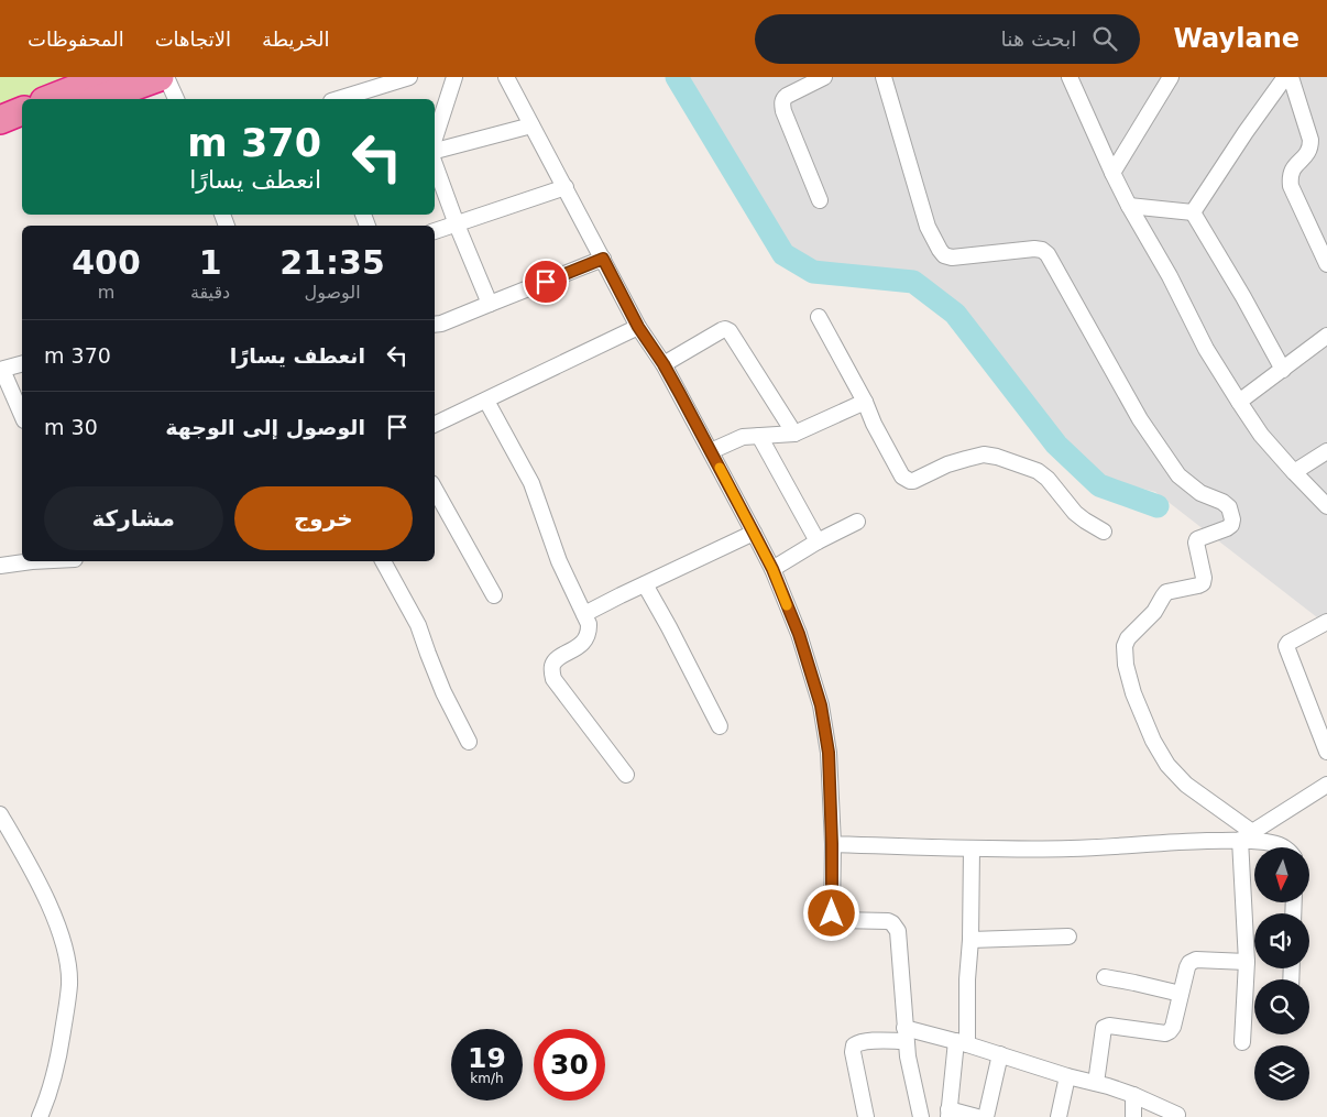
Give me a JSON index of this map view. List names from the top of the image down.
{
  "north": "bottom",
  "page": {
    "header": "Waylane",
    "search": "ابحث هنا",
    "nav": ["الخريطة", "الاتجاهات", "المحفوظات"],
    "turn": ["370 m", "انعطف يسارًا"],
    "eta": [
      "21:35",
      "الوصول",
      "1",
      "دقيقة",
      "400",
      "m"
    ],
    "list": [
      {
        "name": "انعطف يسارًا",
        "value": "370 m"
      },
      {
        "name": "الوصول إلى الوجهة",
        "value": "30 m"
      }
    ],
    "buttons": ["خروج", "مشاركة"],
    "speed": "19 km/h",
    "limit": "30"
  }
}
